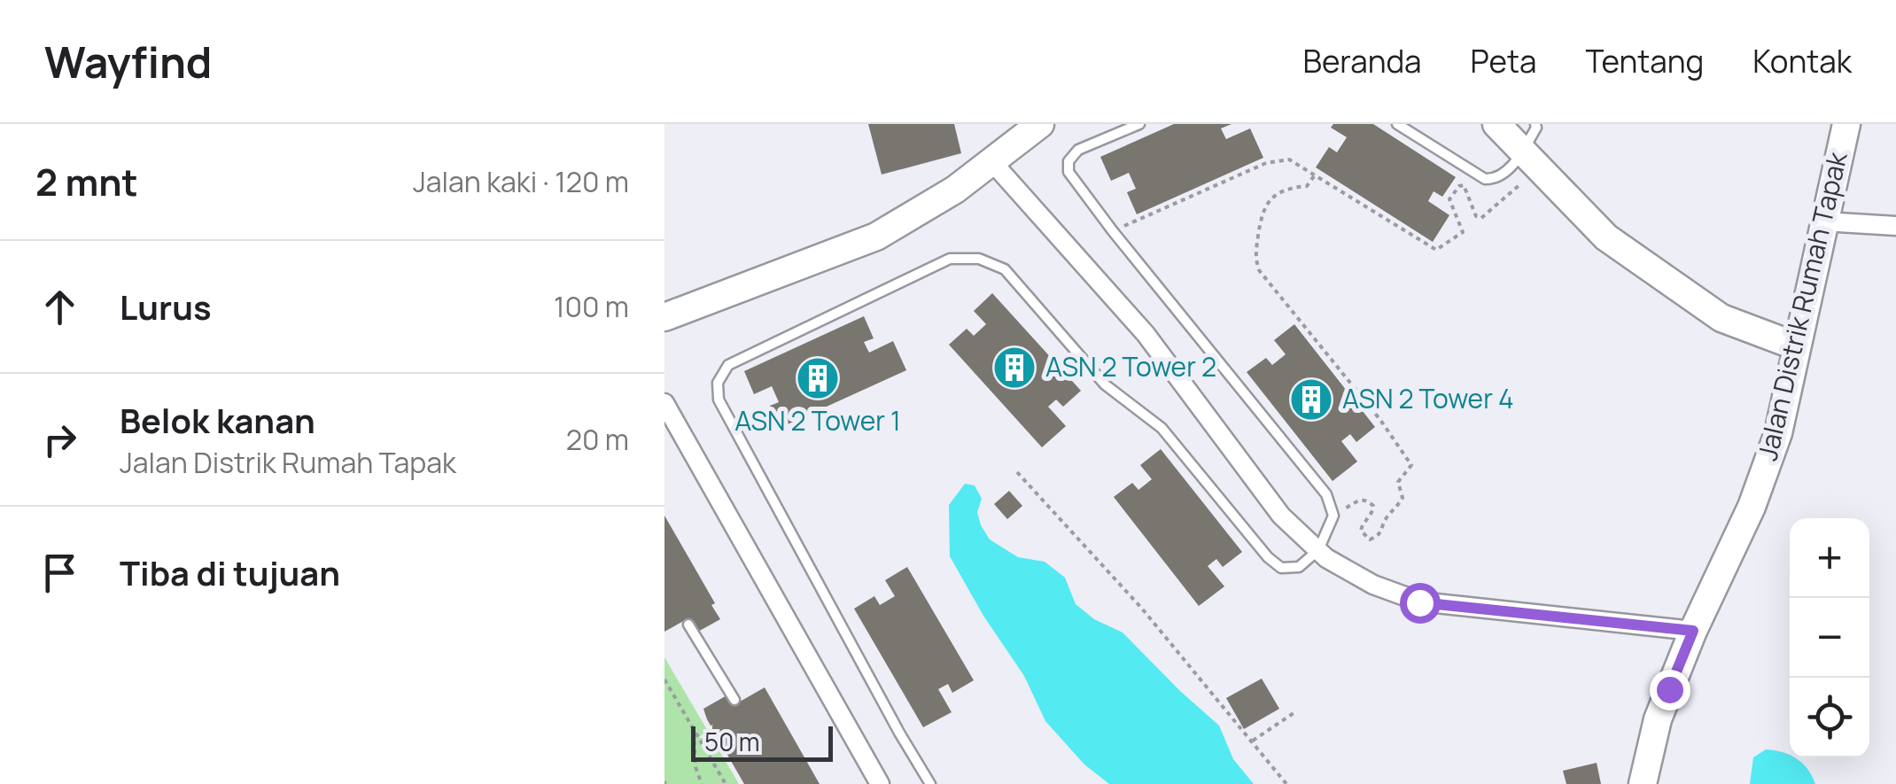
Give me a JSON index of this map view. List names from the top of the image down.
{
  "streets": {
    "street": ["Jalan Distrik Rumah Tapak"]
  },
  "places": {
    "building": ["ASN 2 Tower 2", "ASN 2 Tower 1", "ASN 2 Tower 4"]
  },
  "scale_bar": "50 m",
  "page": {
    "header": "Wayfind",
    "nav": [
      "Beranda",
      "Peta",
      "Tentang",
      "Kontak"
    ],
    "heading": ["2 mnt", "Jalan kaki · 120 m"],
    "list": [
      ["Lurus", "100 m"],
      ["Belok kanan", "Jalan Distrik Rumah Tapak", "20 m"],
      "Tiba di tujuan"
    ],
    "map_buttons": ["+", "−"],
    "scale": "50 m"
  }
}
